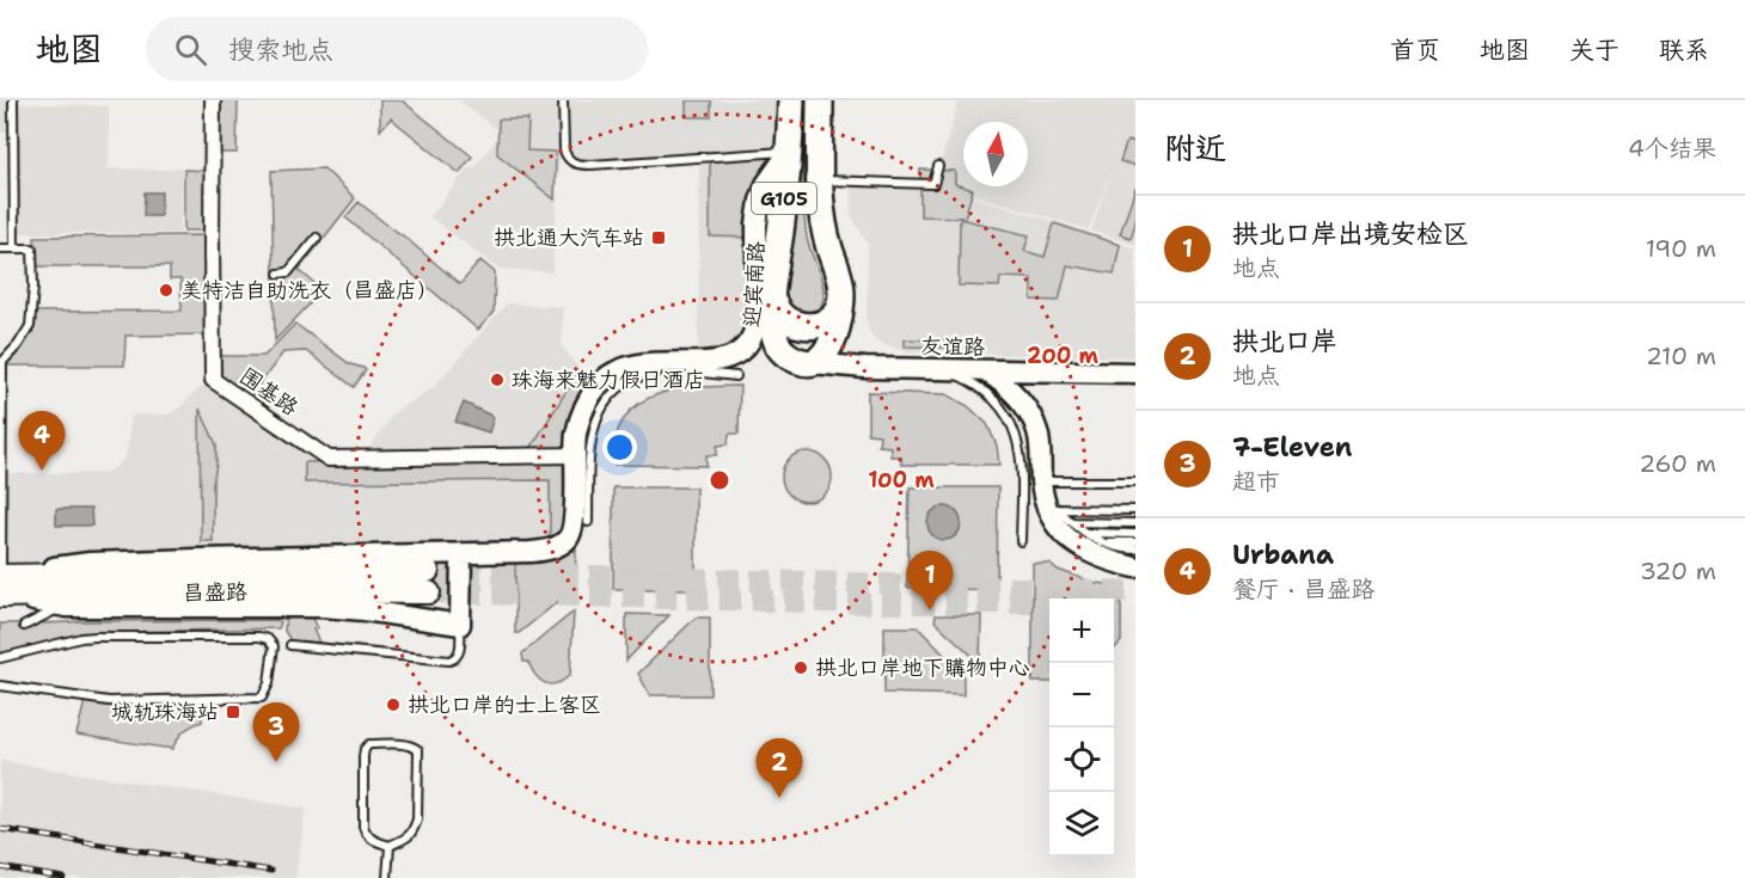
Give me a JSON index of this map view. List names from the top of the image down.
{
  "streets": {
    "highway": ["G105", "迎宾南路"],
    "main road": ["昌盛路"],
    "street": ["友谊路", "围基路"]
  },
  "crossings": [
    ["G105", "迎宾南路"],
    ["G105", "友谊路"],
    ["迎宾南路", "围基路"]
  ],
  "places": {
    "transit": ["拱北通大汽车站", "城轨珠海站"],
    "other": [
      "美特洁自助洗衣（昌盛店）",
      "珠海来魅力假日酒店",
      "拱北口岸地下購物中心",
      "拱北口岸的士上客区"
    ]
  },
  "north": "top",
  "page": {
    "header": "地图",
    "search": "搜索地点",
    "nav": [
      "首页",
      "地图",
      "关于",
      "联系"
    ],
    "heading": ["附近", "4个结果"],
    "list": [
      {
        "mark": "1",
        "name": "拱北口岸出境安检区",
        "note": "地点",
        "value": "190 m"
      },
      {
        "mark": "2",
        "name": "拱北口岸",
        "note": "地点",
        "value": "210 m"
      },
      {
        "mark": "3",
        "name": "7-Eleven",
        "note": "超市",
        "value": "260 m"
      },
      {
        "mark": "4",
        "name": "Urbana",
        "note": "餐厅 · 昌盛路",
        "value": "320 m"
      }
    ],
    "pins": [
      "4",
      "1",
      "3",
      "2"
    ],
    "map_buttons": ["+", "−"]
  },
  "rings": ["200 m", "100 m"]
}
